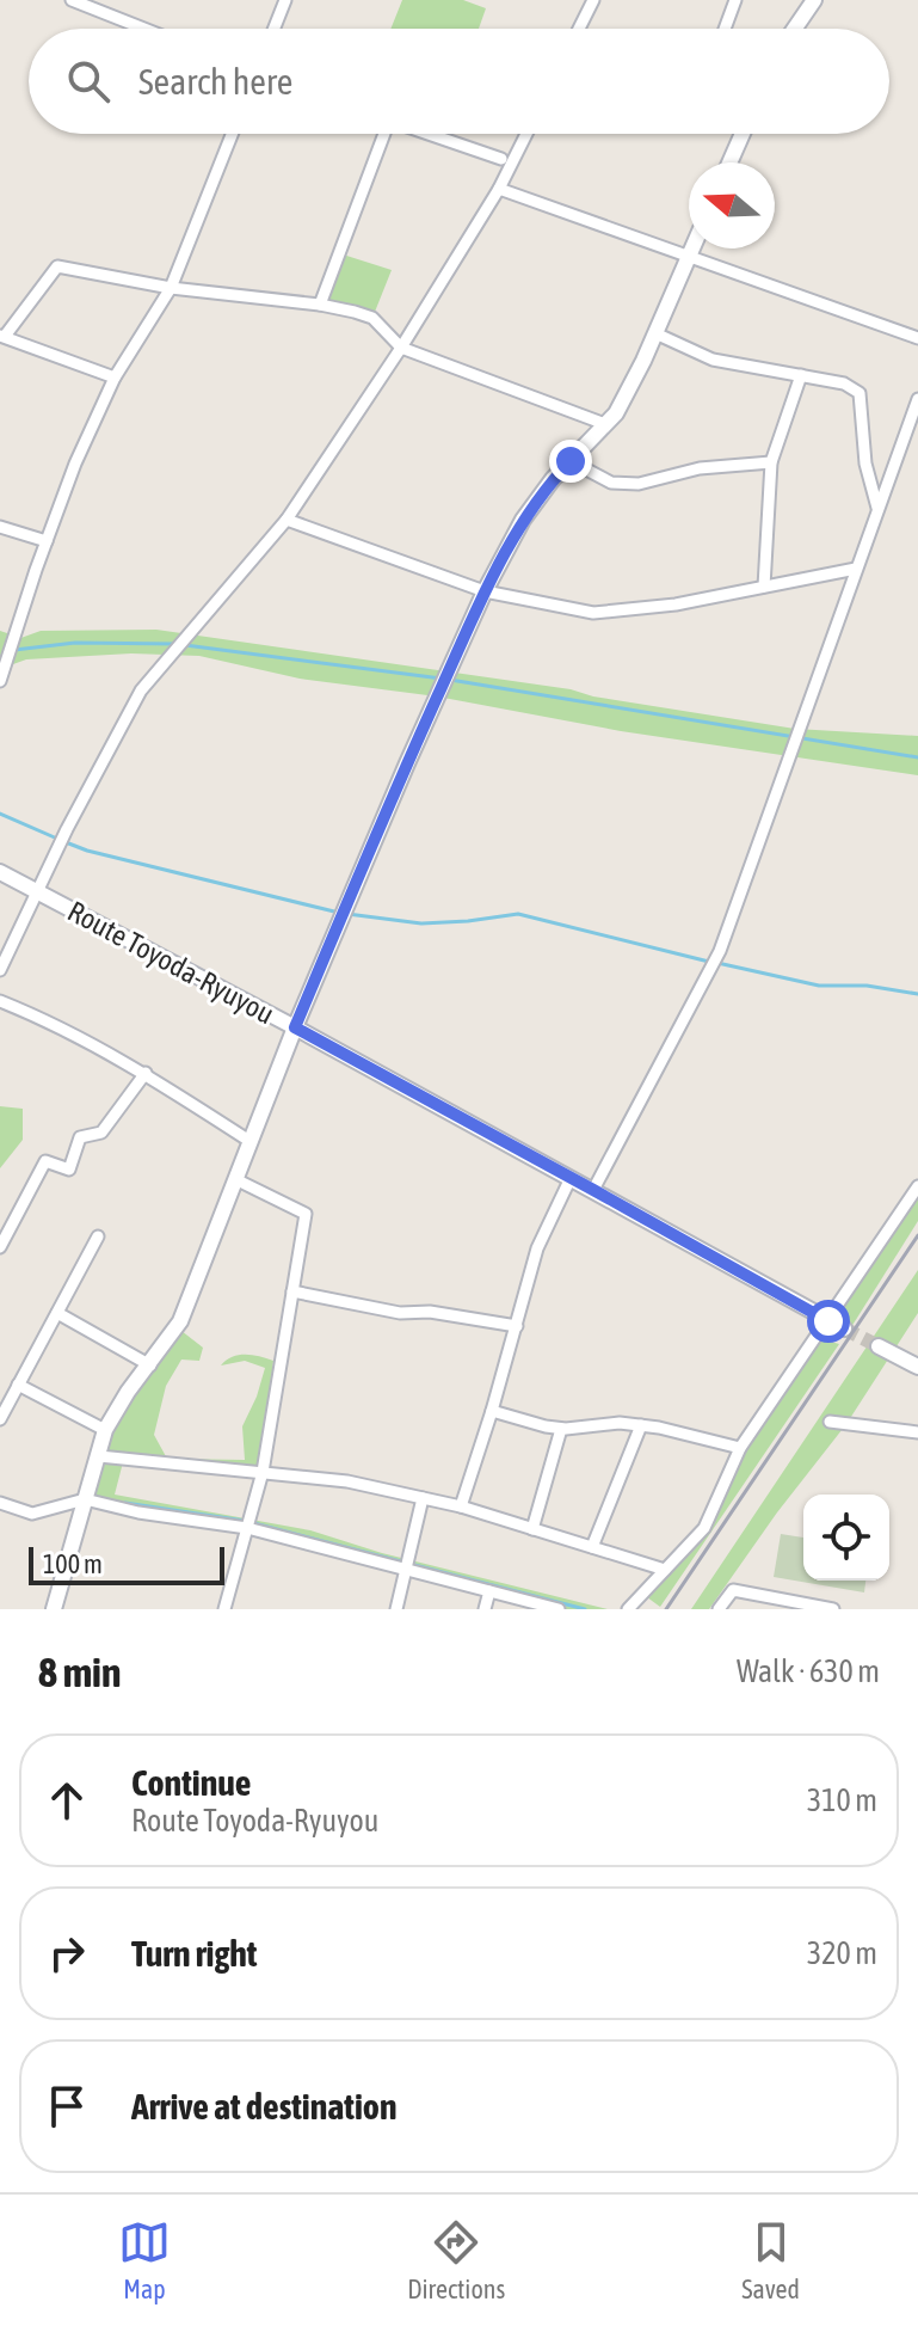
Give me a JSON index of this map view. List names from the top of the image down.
{
  "streets": {
    "street": ["Route Toyoda-Ryuyou"]
  },
  "scale_bar": "100 m",
  "north": "left",
  "page": {
    "search": "Search here",
    "scale": "100 m",
    "heading": ["8 min", "Walk · 630 m"],
    "list": [
      ["Continue", "Route Toyoda-Ryuyou", "310 m"],
      ["Turn right", "320 m"],
      "Arrive at destination"
    ],
    "nav": ["Map", "Directions", "Saved"]
  }
}
